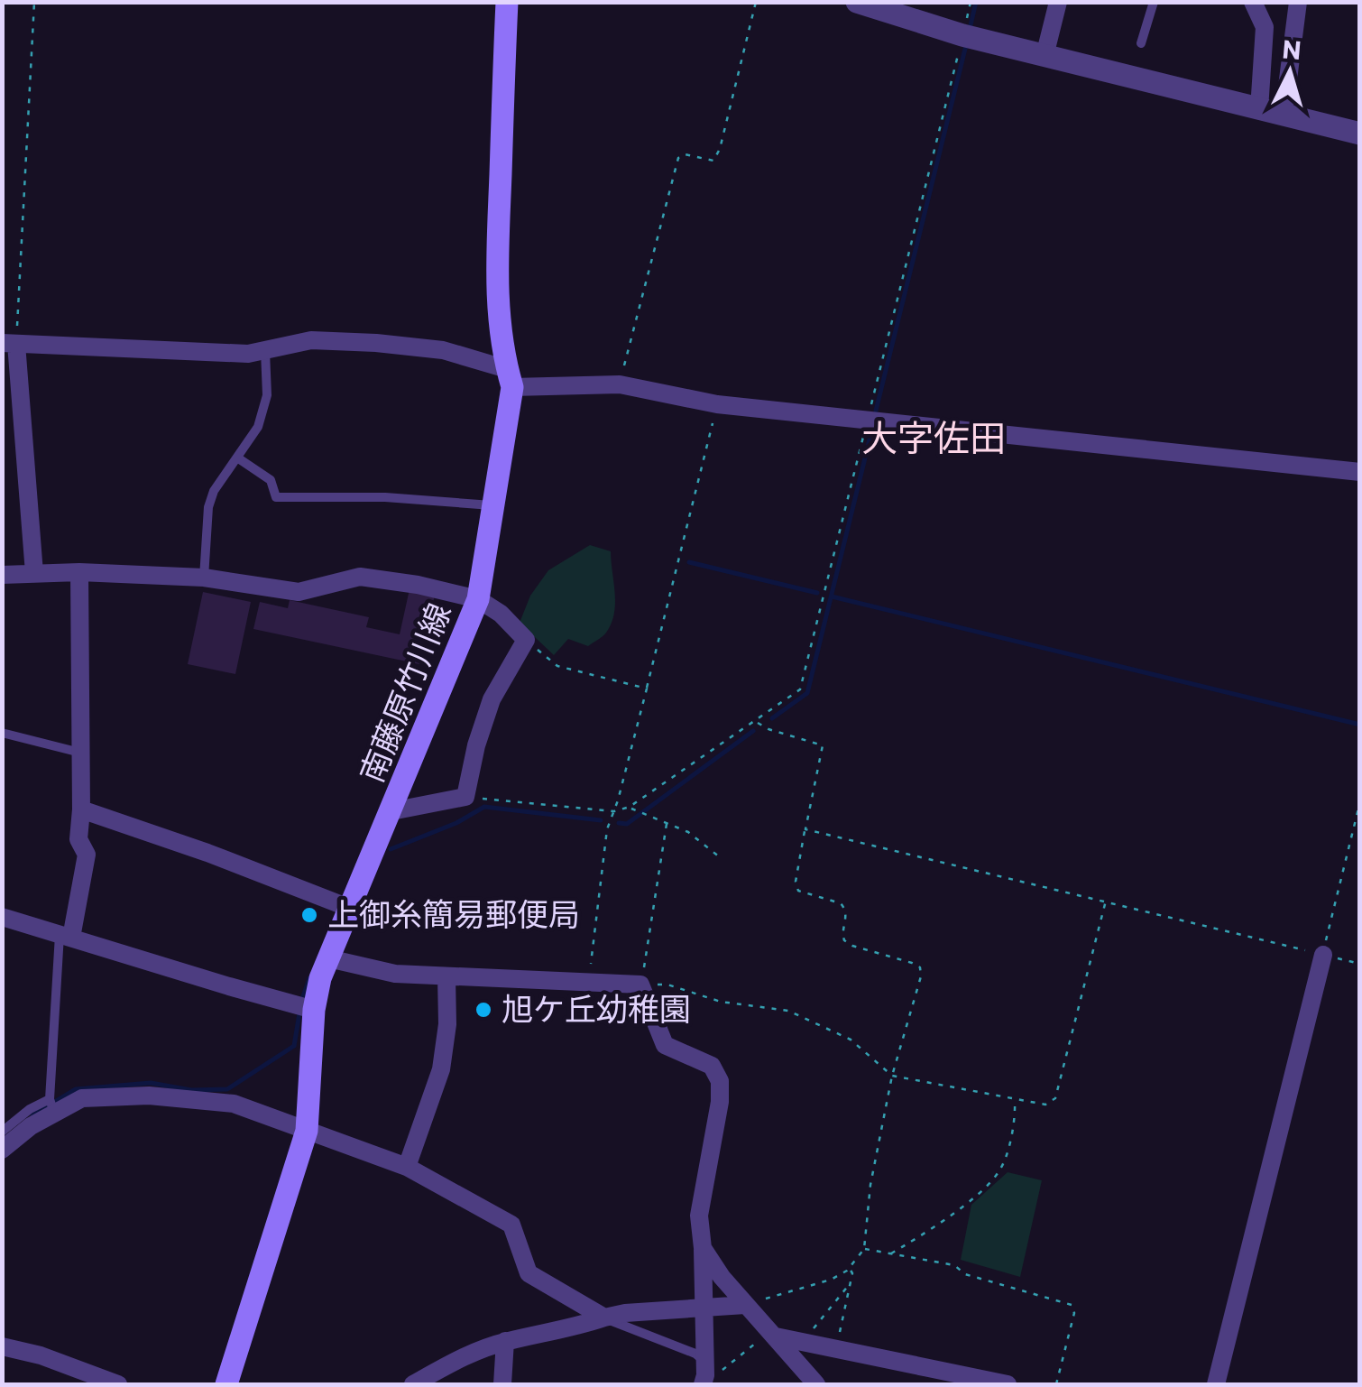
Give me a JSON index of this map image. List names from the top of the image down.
{
  "streets": {
    "main road": ["南藤原竹川線"]
  },
  "districts": ["大字佐田"],
  "places": ["上御糸簡易郵便局", "旭ケ丘幼稚園"],
  "north": "top"
}
